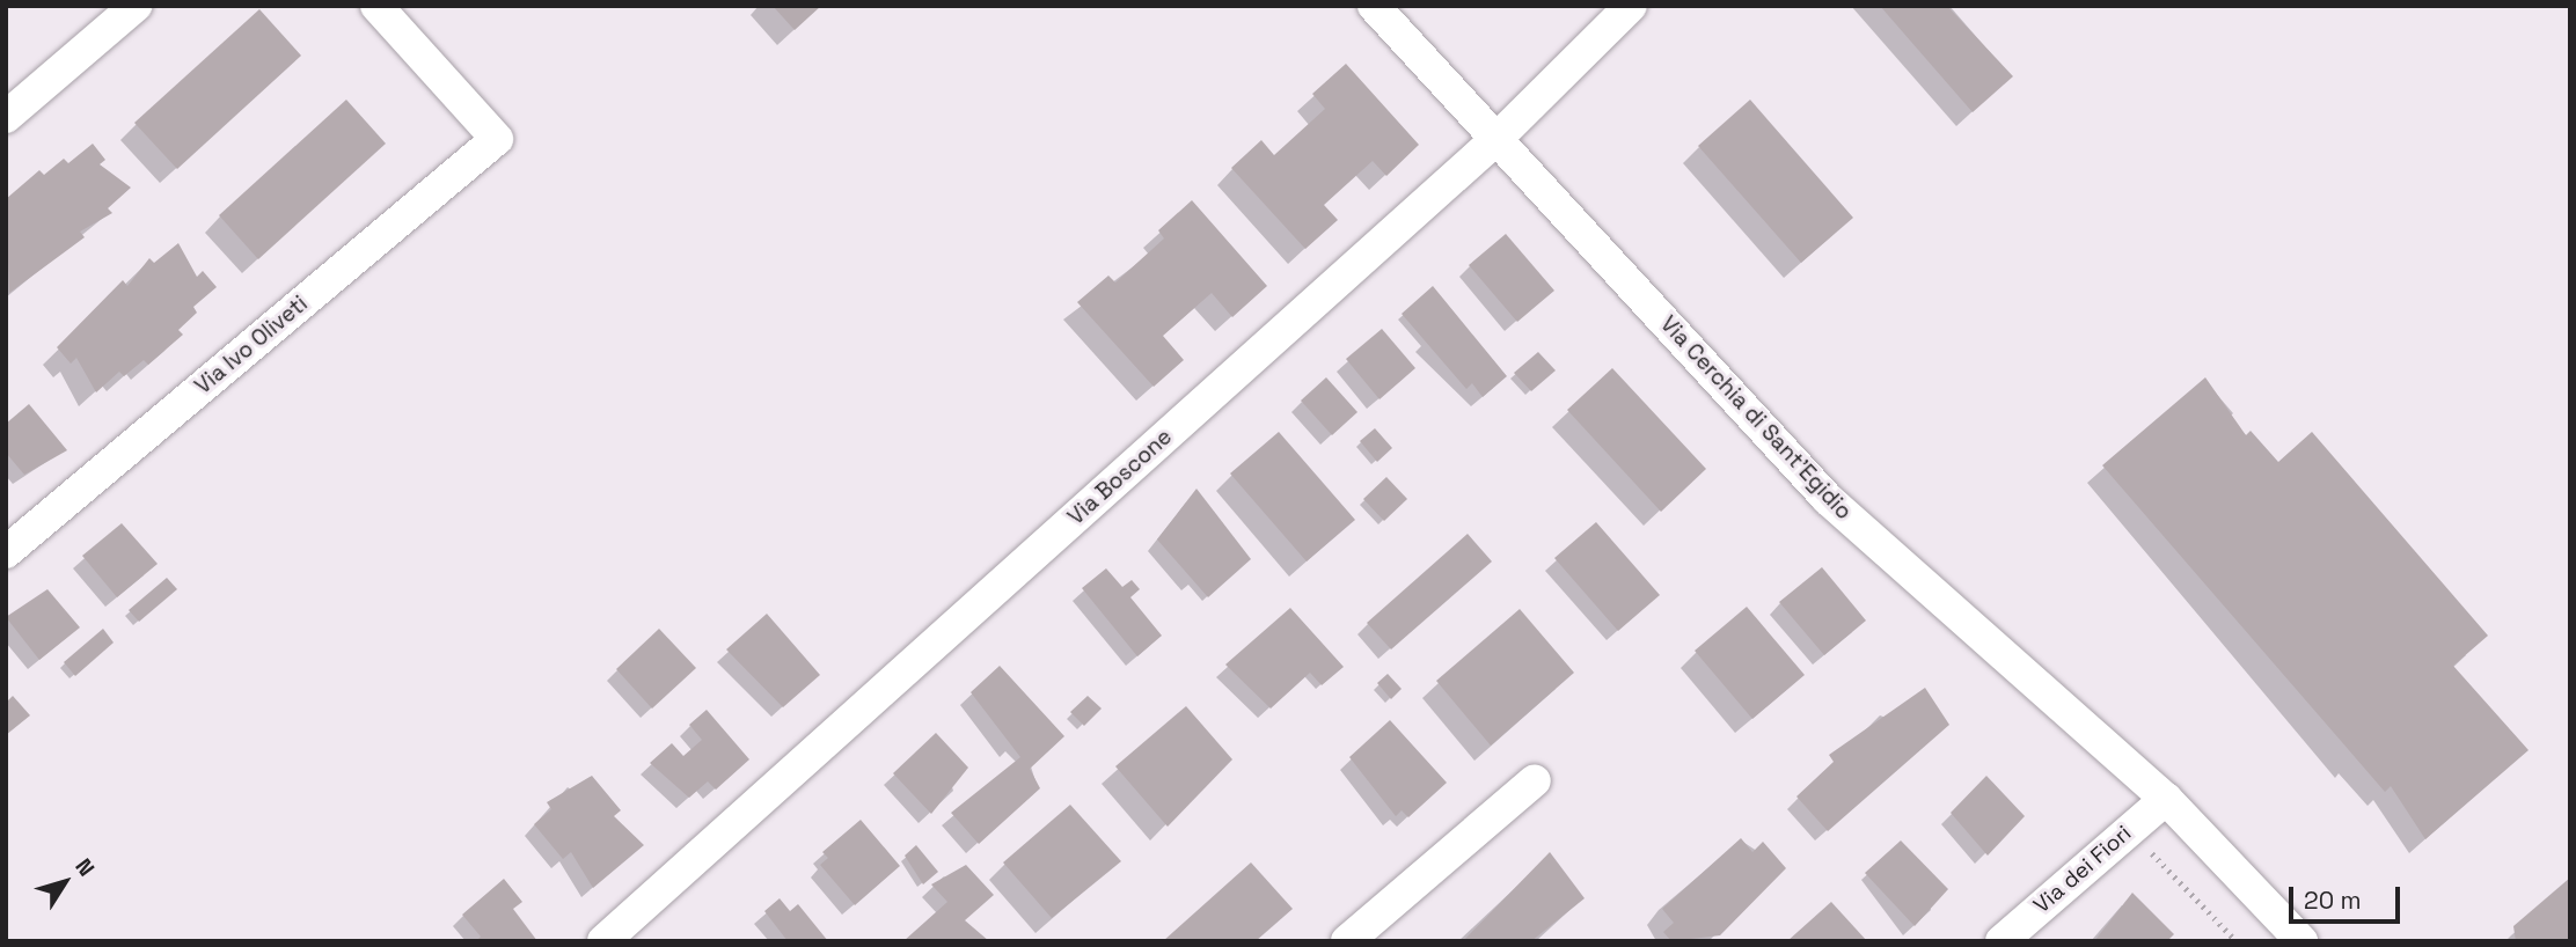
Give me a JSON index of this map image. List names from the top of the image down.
{
  "streets": {
    "street": [
      "Via Ivo Oliveti",
      "Via Cerchia di Sant'Egidio",
      "Via Boscone",
      "Via dei Fiori"
    ]
  },
  "crossings": [
    ["Via Cerchia di Sant'Egidio", "Via Boscone"],
    ["Via Cerchia di Sant'Egidio", "Via dei Fiori"]
  ],
  "scale_bar": "20 m",
  "north": "top right"
}
